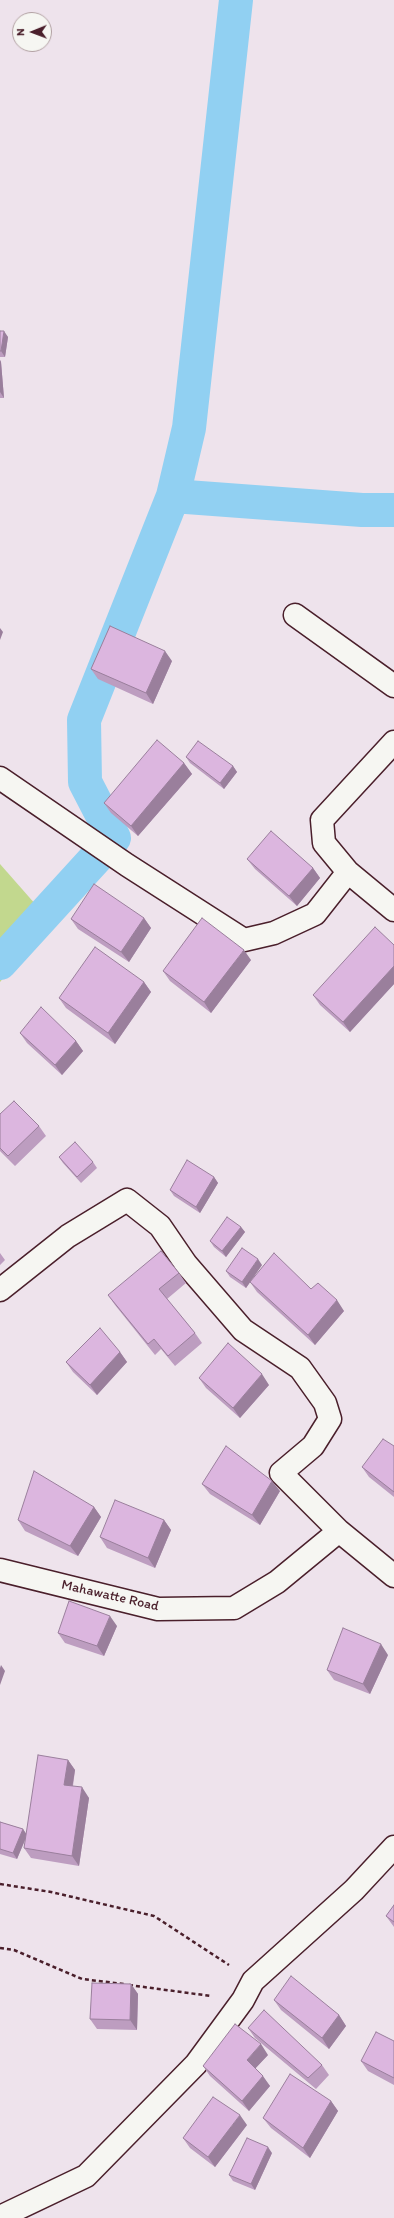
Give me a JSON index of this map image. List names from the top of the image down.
{
  "streets": {
    "street": ["Mahawatte Road"]
  },
  "north": "left"
}
